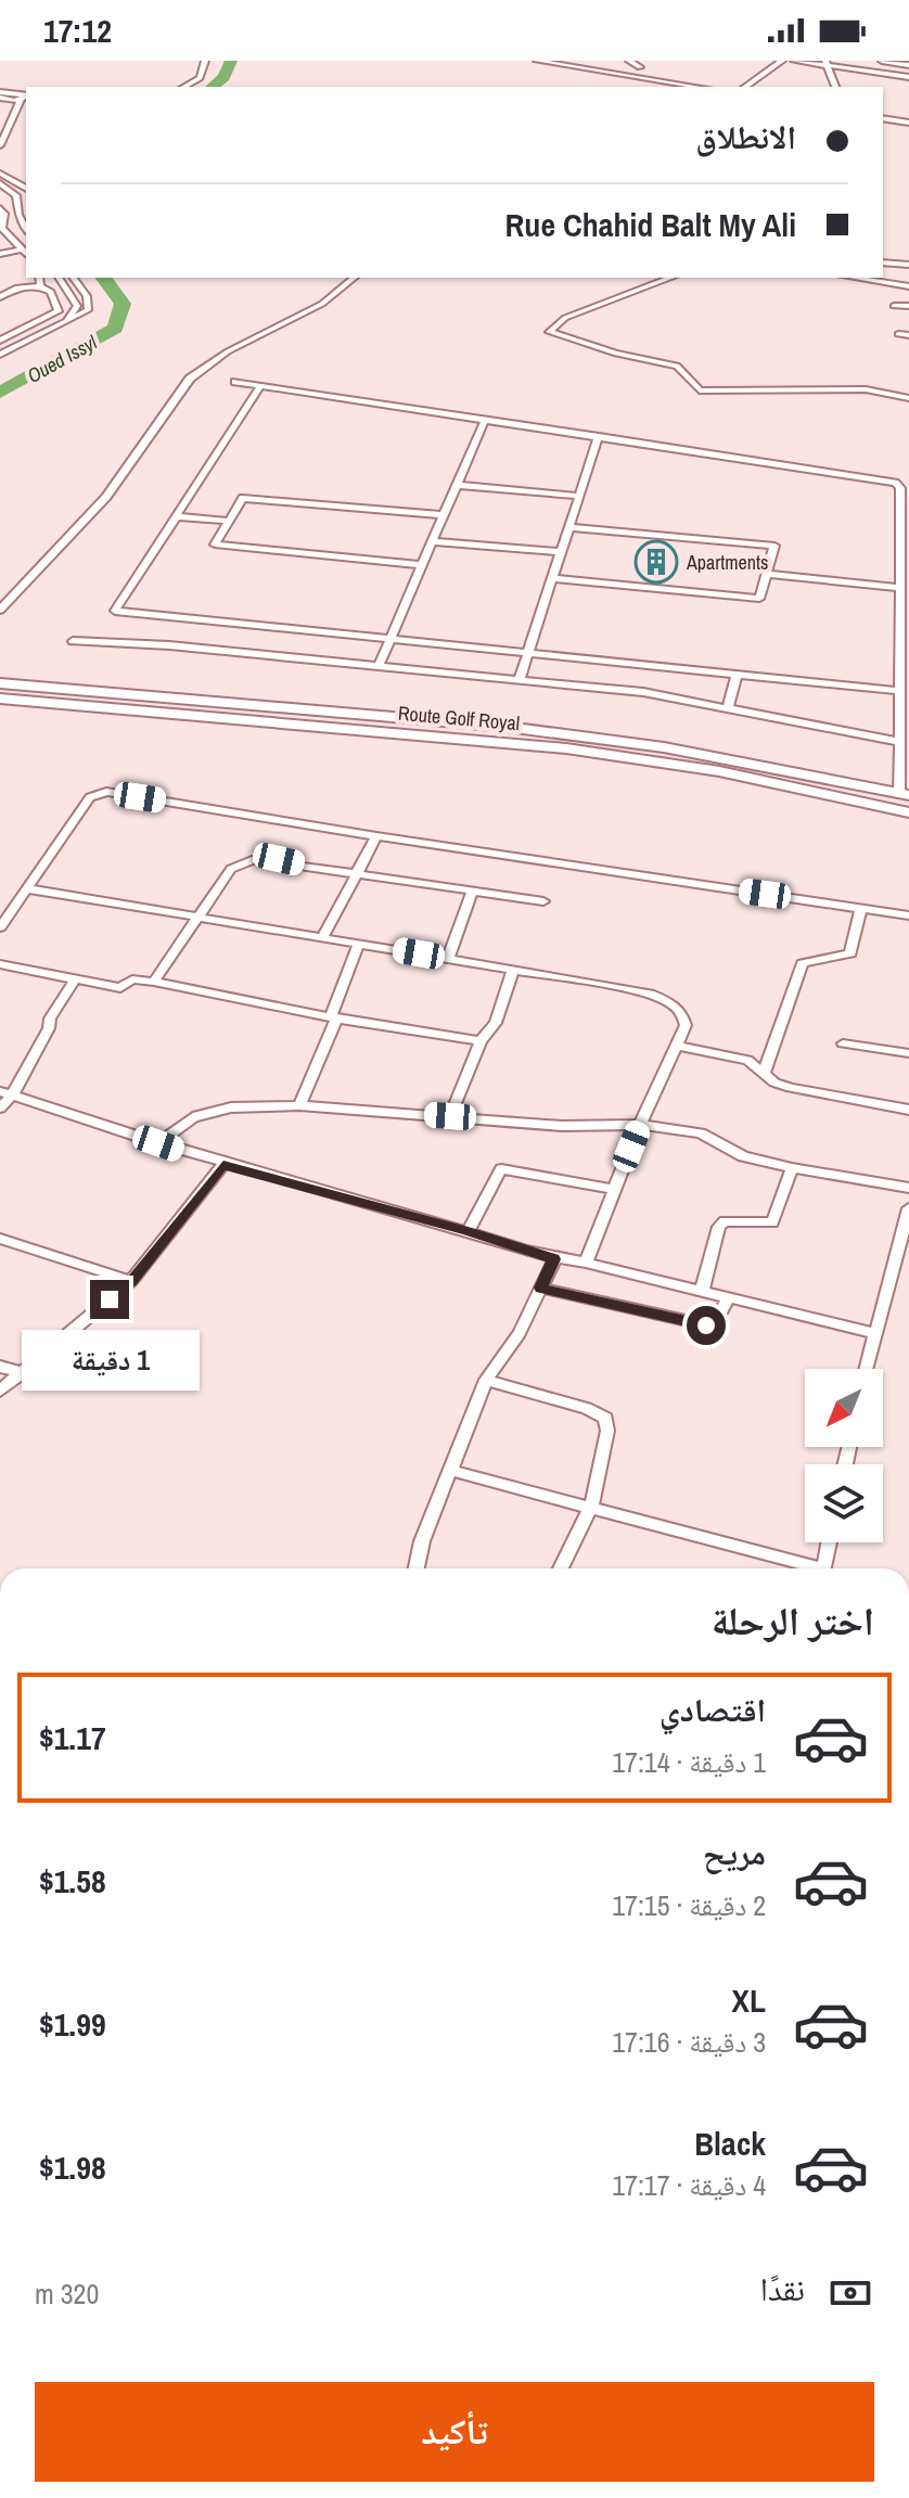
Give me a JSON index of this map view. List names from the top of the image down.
{
  "streets": {
    "street": ["Route Golf Royal"]
  },
  "water": ["Oued Issyl"],
  "places": {
    "building": ["Apartments"]
  },
  "north": "bottom left",
  "page": {
    "status": "17:12",
    "banner": ["الانطلاق", "Rue Chahid Balt My Ali"],
    "bubble": "1 دقيقة",
    "heading": "اختر الرحلة",
    "list": [
      {
        "name": "اقتصادي",
        "note": "1 دقيقة · 17:14",
        "value": "$1.17"
      },
      {
        "name": "مريح",
        "note": "2 دقيقة · 17:15",
        "value": "$1.58"
      },
      {
        "name": "XL",
        "note": "3 دقيقة · 17:16",
        "value": "$1.99"
      },
      {
        "name": "Black",
        "note": "4 دقيقة · 17:17",
        "value": "$1.98"
      }
    ],
    "pay": ["نقدًا", "320 m"],
    "buttons": "تأكيد"
  }
}
